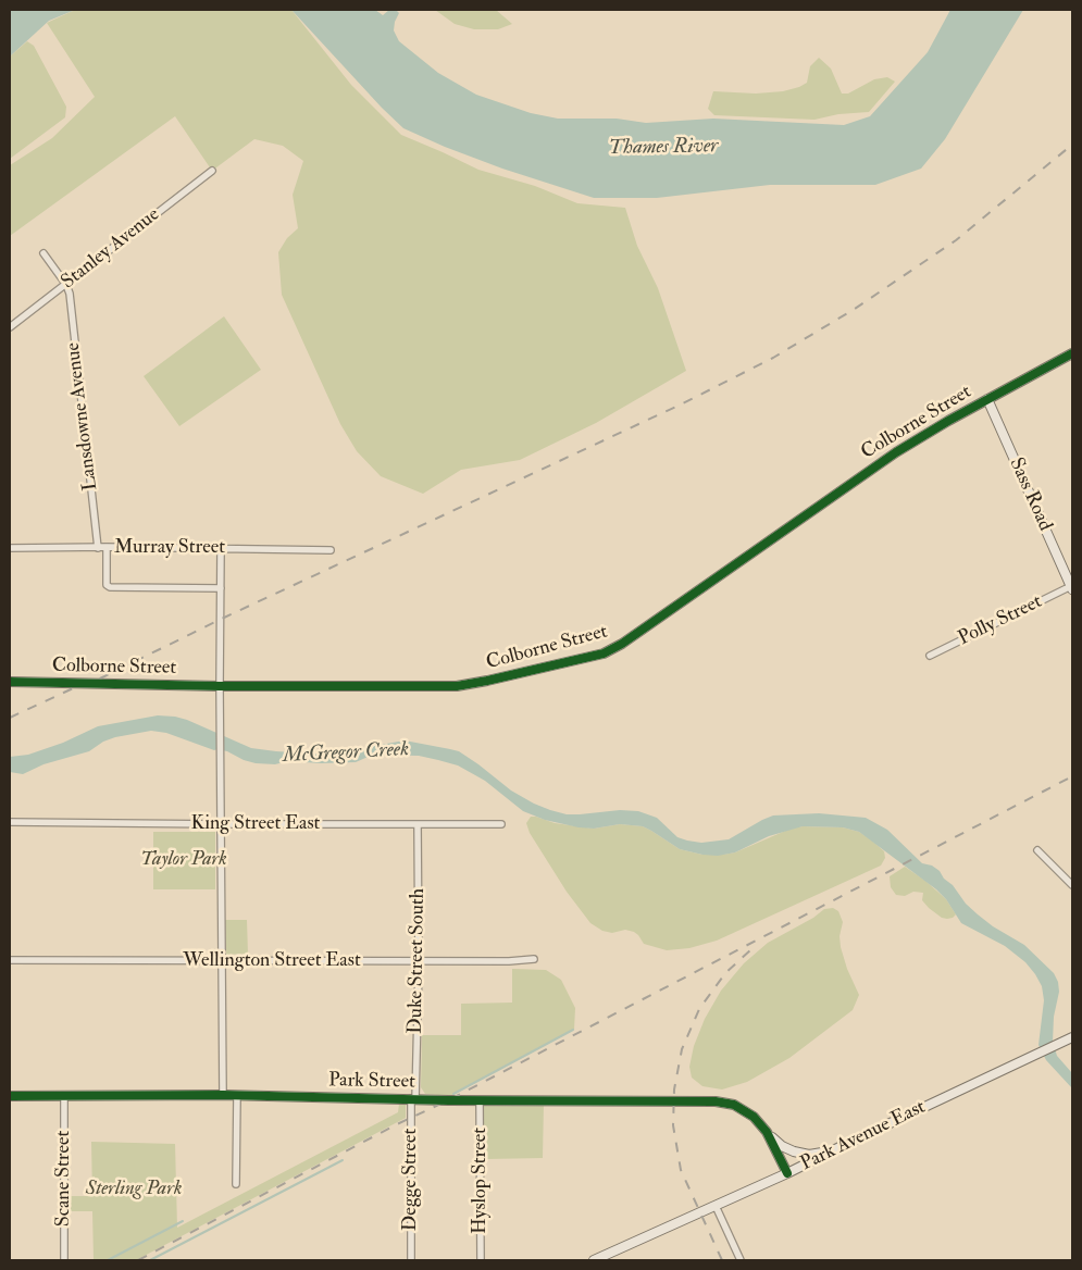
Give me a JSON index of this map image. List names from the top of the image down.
{
  "streets": {
    "street": [
      "Stanley Avenue",
      "Lansdowne Avenue",
      "Colborne Street",
      "Sass Road",
      "Murray Street",
      "Polly Street",
      "King Street East",
      "Wellington Street East",
      "Duke Street South",
      "Park Street",
      "Park Avenue East",
      "Scane Street",
      "Degge Street",
      "Hyslop Street"
    ]
  },
  "crossings": [
    ["Stanley Avenue", "Lansdowne Avenue"],
    ["Lansdowne Avenue", "Murray Street"],
    ["Colborne Street", "Sass Road"],
    ["Sass Road", "Polly Street"],
    ["King Street East", "Duke Street South"],
    ["Wellington Street East", "Duke Street South"],
    ["Duke Street South", "Park Street"],
    ["Duke Street South", "Degge Street"],
    ["Park Street", "Scane Street"],
    ["Park Street", "Degge Street"],
    ["Park Street", "Hyslop Street"]
  ],
  "water": ["Thames River", "McGregor Creek"],
  "parks": ["Taylor Park", "Sterling Park"]
}
